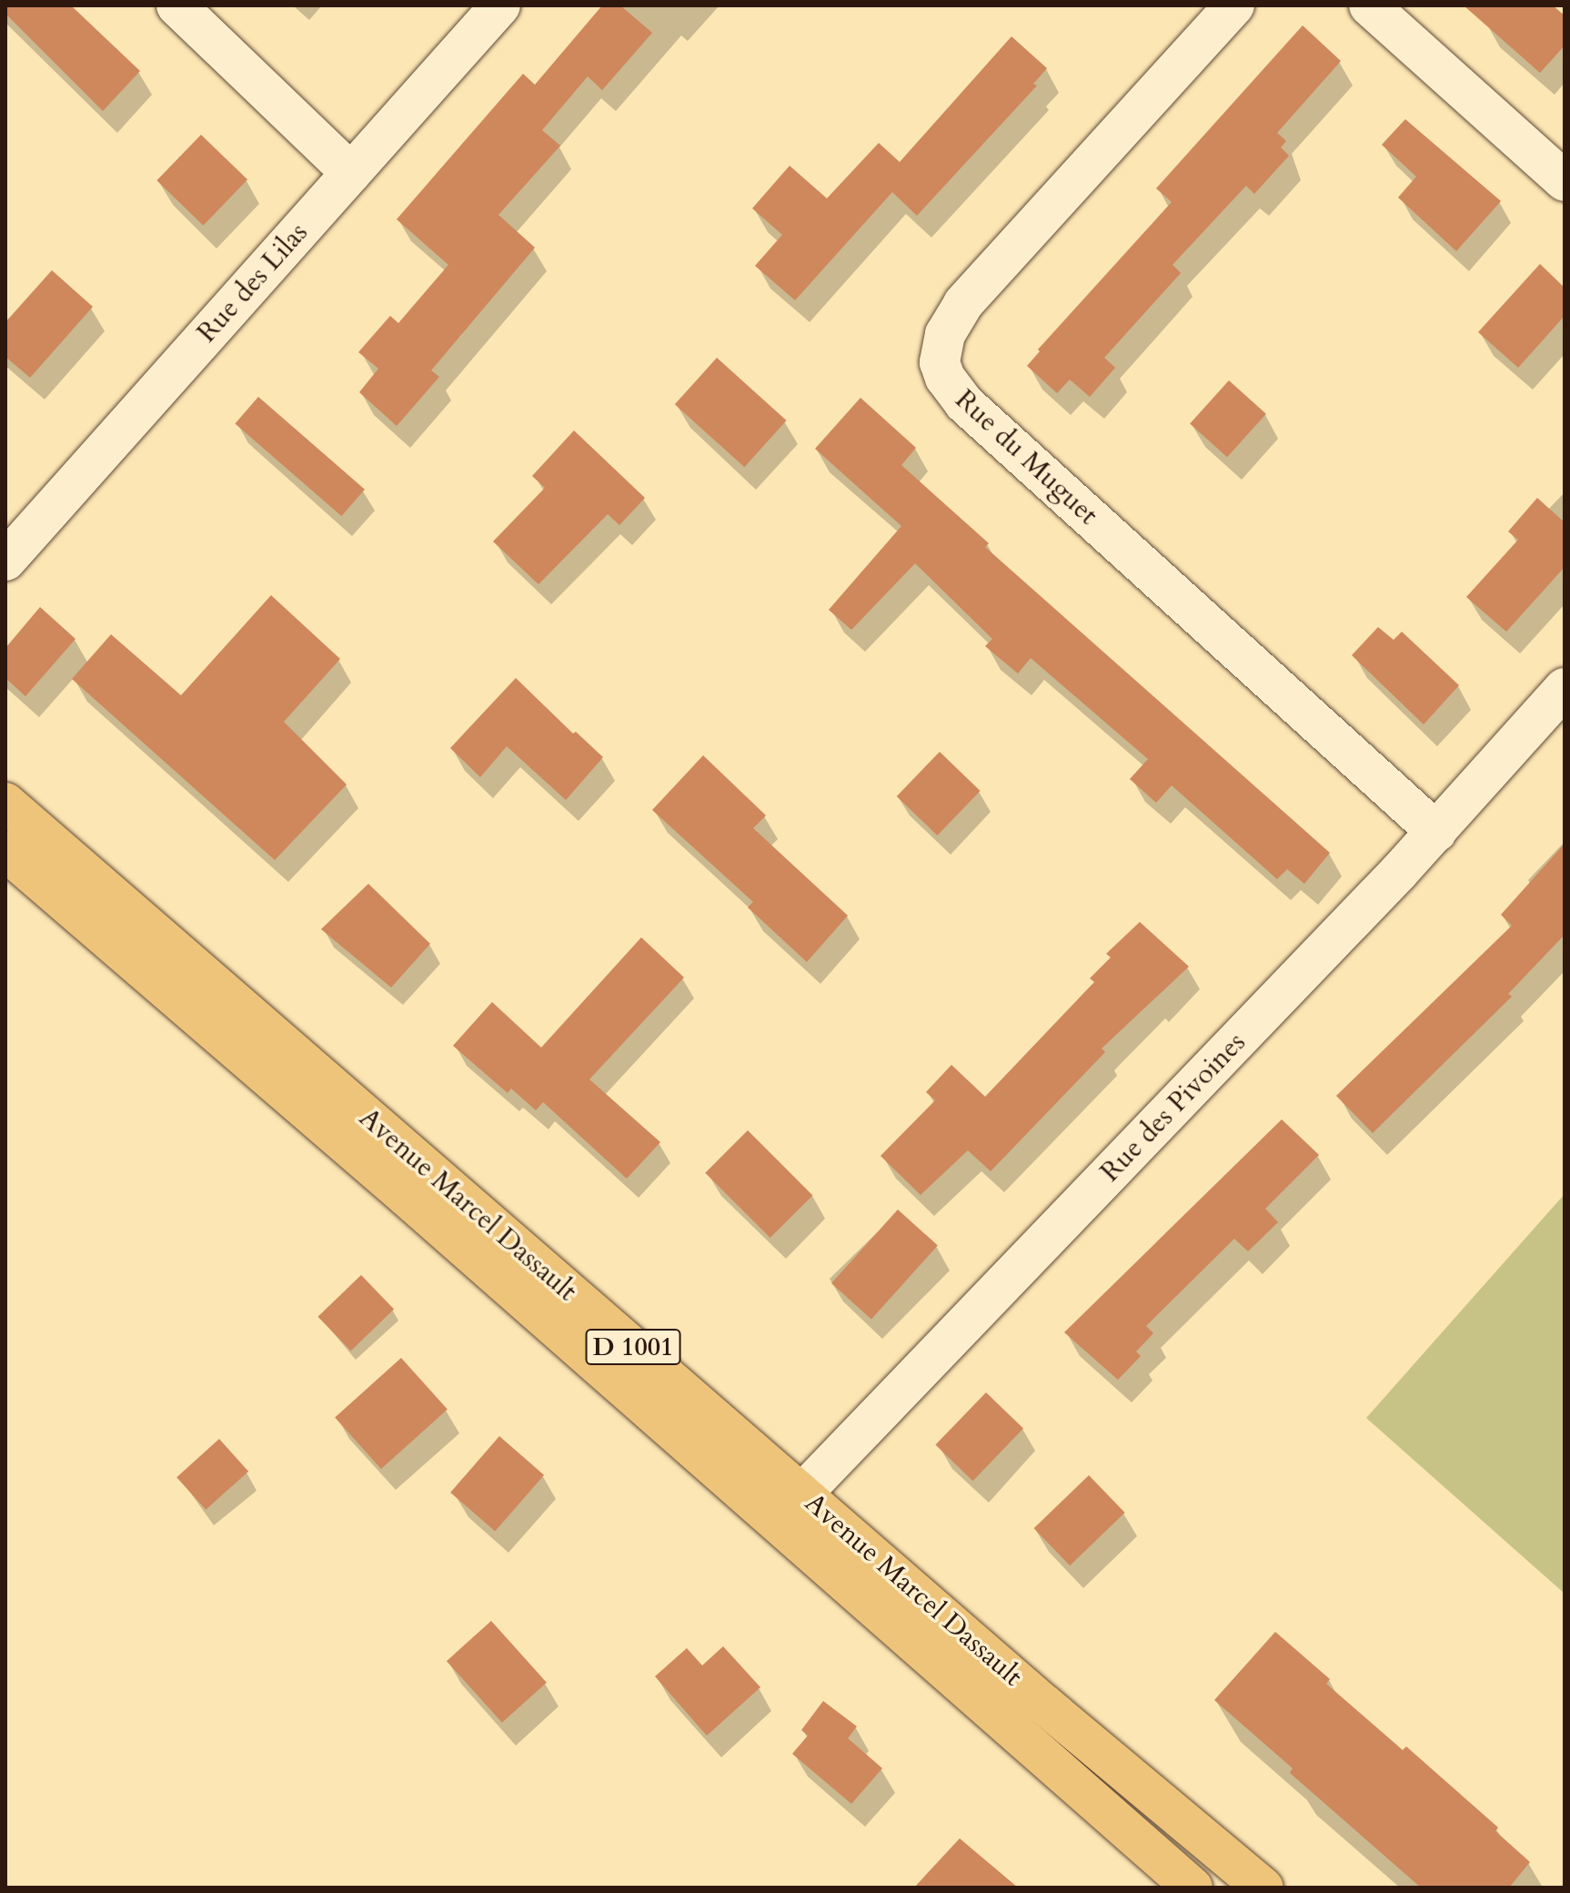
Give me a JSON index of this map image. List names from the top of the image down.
{
  "streets": {
    "main road": ["Avenue Marcel Dassault", "D 1001"],
    "street": ["Rue des Lilas", "Rue du Muguet", "Rue des Pivoines"]
  },
  "crossings": [
    ["Rue du Muguet", "Rue des Pivoines"],
    ["Rue des Pivoines", "Avenue Marcel Dassault"]
  ]
}
